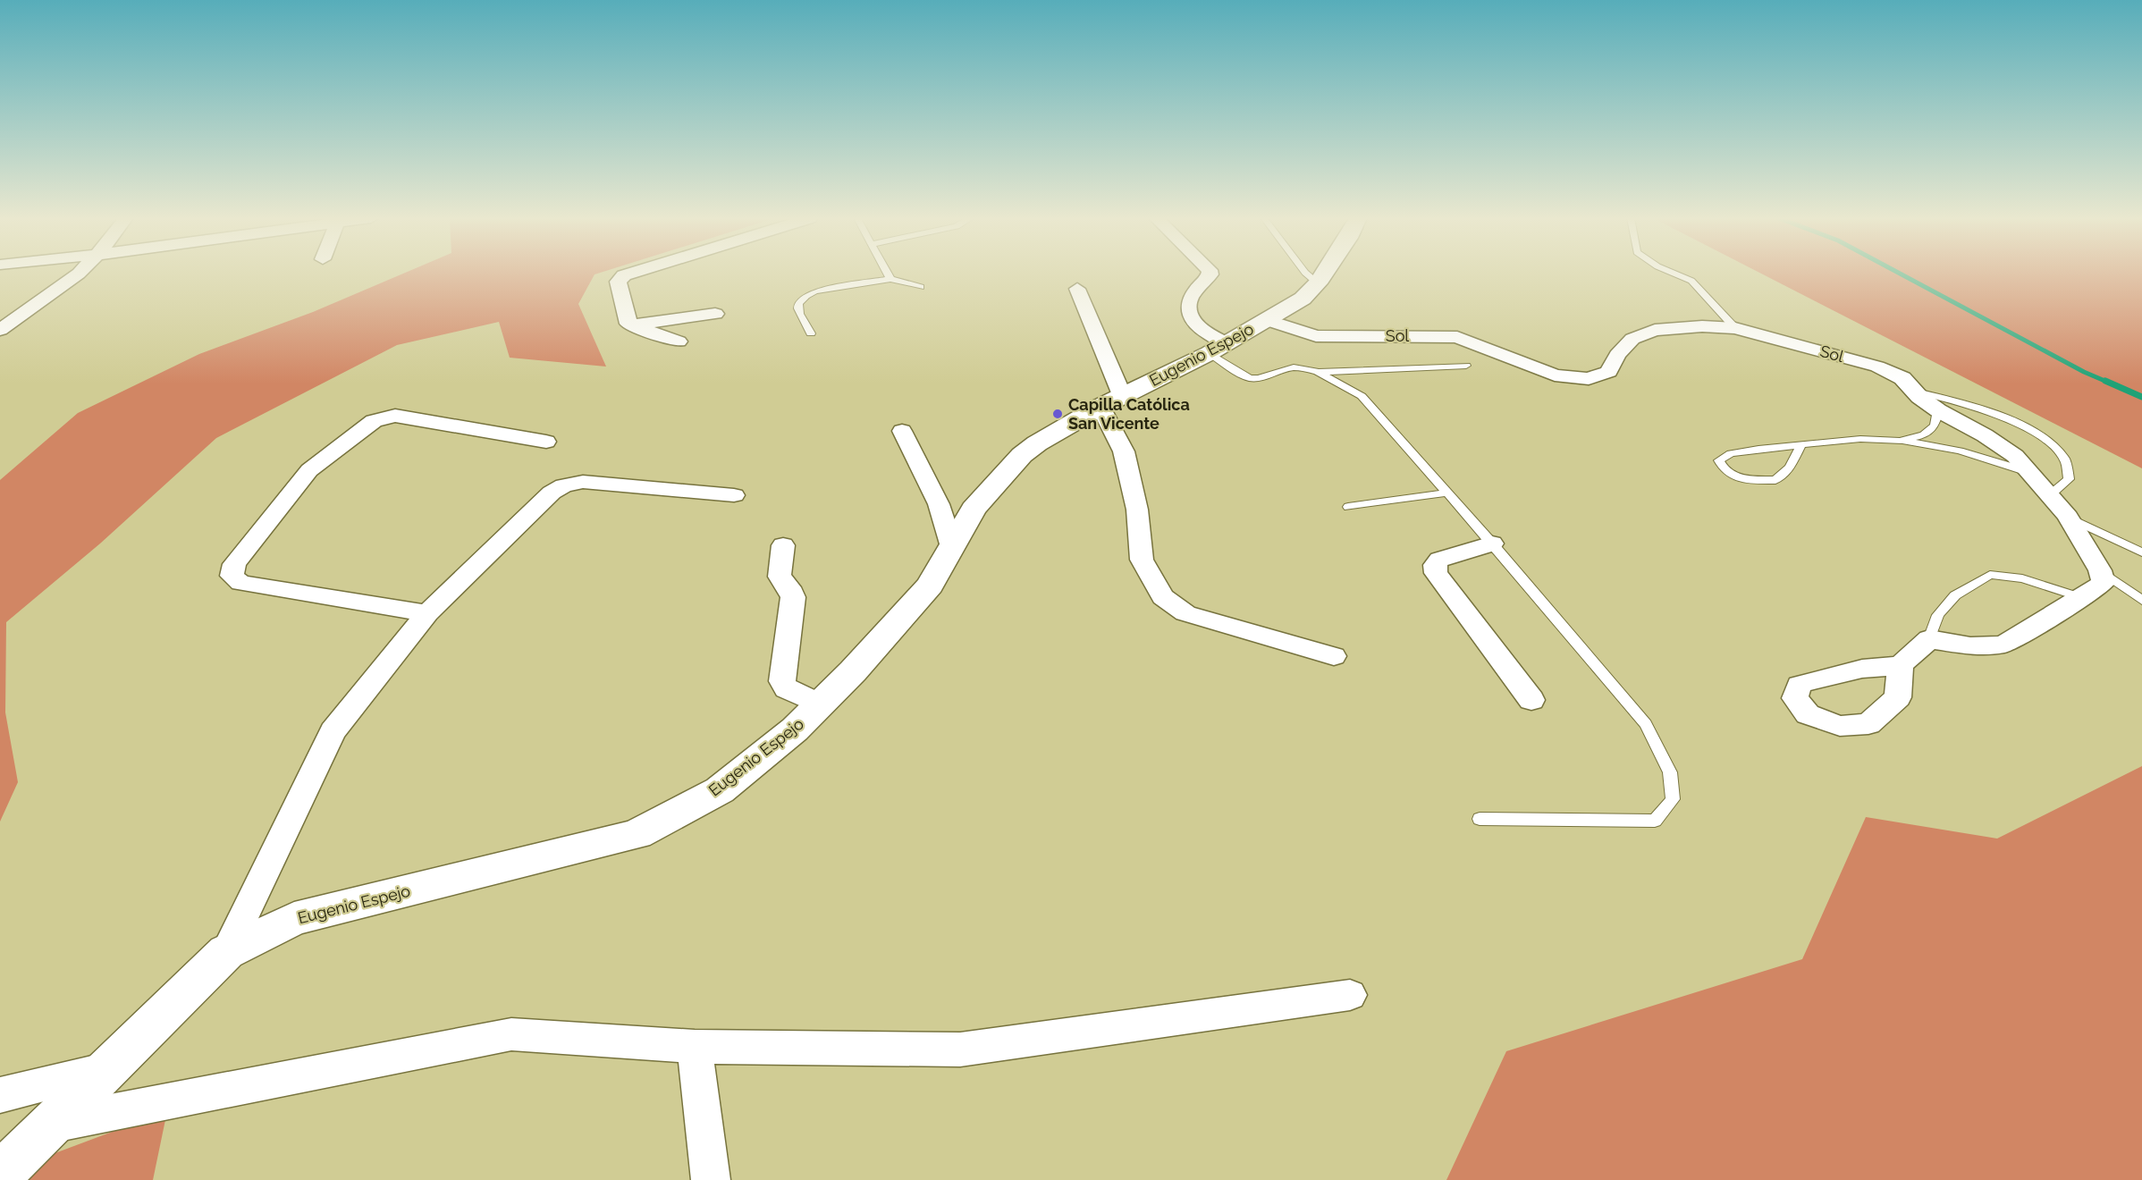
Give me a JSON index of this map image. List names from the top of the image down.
{
  "streets": {
    "street": ["Sol", "Eugenio Espejo"]
  },
  "crossings": [
    ["Sol", "Eugenio Espejo"]
  ],
  "places": ["Capilla Católica San Vicente"]
}
